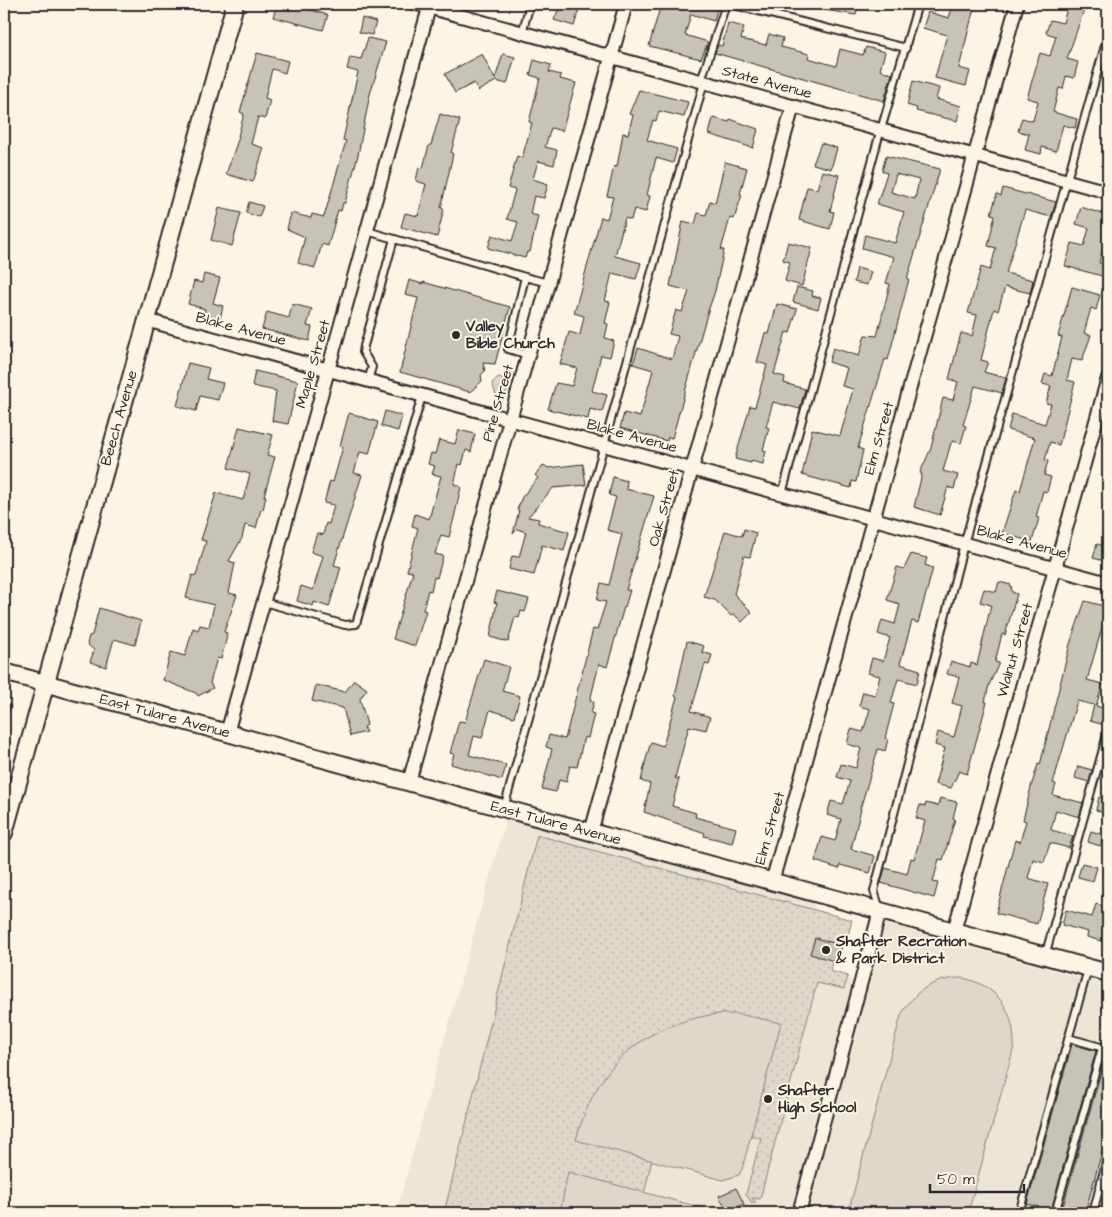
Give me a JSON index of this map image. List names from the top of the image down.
{
  "streets": {
    "street": [
      "State Avenue",
      "Blake Avenue",
      "Maple Street",
      "Pine Street",
      "Beech Avenue",
      "Elm Street",
      "Oak Street",
      "Walnut Street",
      "East Tulare Avenue"
    ]
  },
  "crossings": [
    ["State Avenue", "Maple Street"],
    ["State Avenue", "Pine Street"],
    ["State Avenue", "Elm Street"],
    ["State Avenue", "Oak Street"],
    ["Blake Avenue", "Maple Street"],
    ["Blake Avenue", "Pine Street"],
    ["Blake Avenue", "Beech Avenue"],
    ["Blake Avenue", "Elm Street"],
    ["Blake Avenue", "Oak Street"],
    ["Blake Avenue", "Walnut Street"],
    ["Maple Street", "East Tulare Avenue"],
    ["Pine Street", "East Tulare Avenue"],
    ["Beech Avenue", "East Tulare Avenue"],
    ["Elm Street", "East Tulare Avenue"],
    ["Oak Street", "East Tulare Avenue"],
    ["Walnut Street", "East Tulare Avenue"]
  ],
  "places": ["Valley Bible Church", "Shafter Recration & Park District", "Shafter High School"],
  "scale_bar": "50 m"
}
